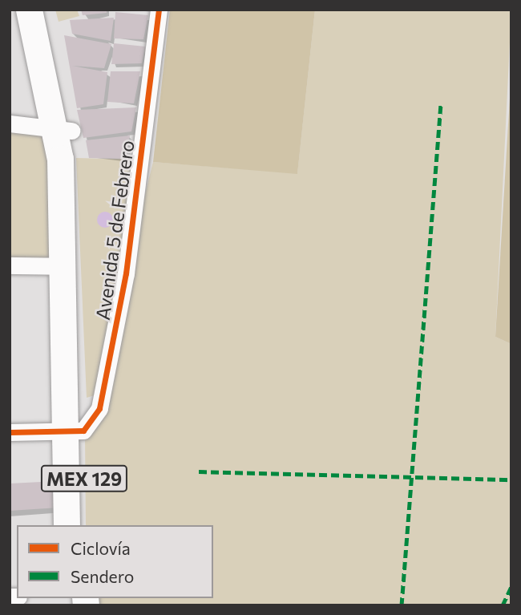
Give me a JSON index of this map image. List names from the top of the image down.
{
  "streets": {
    "main road": ["MEX 129"],
    "street": ["Avenida 5 de Febrero"]
  },
  "crossings": [
    ["Avenida 5 de Febrero", "MEX 129"]
  ],
  "legend": ["Ciclovía", "Sendero"]
}
